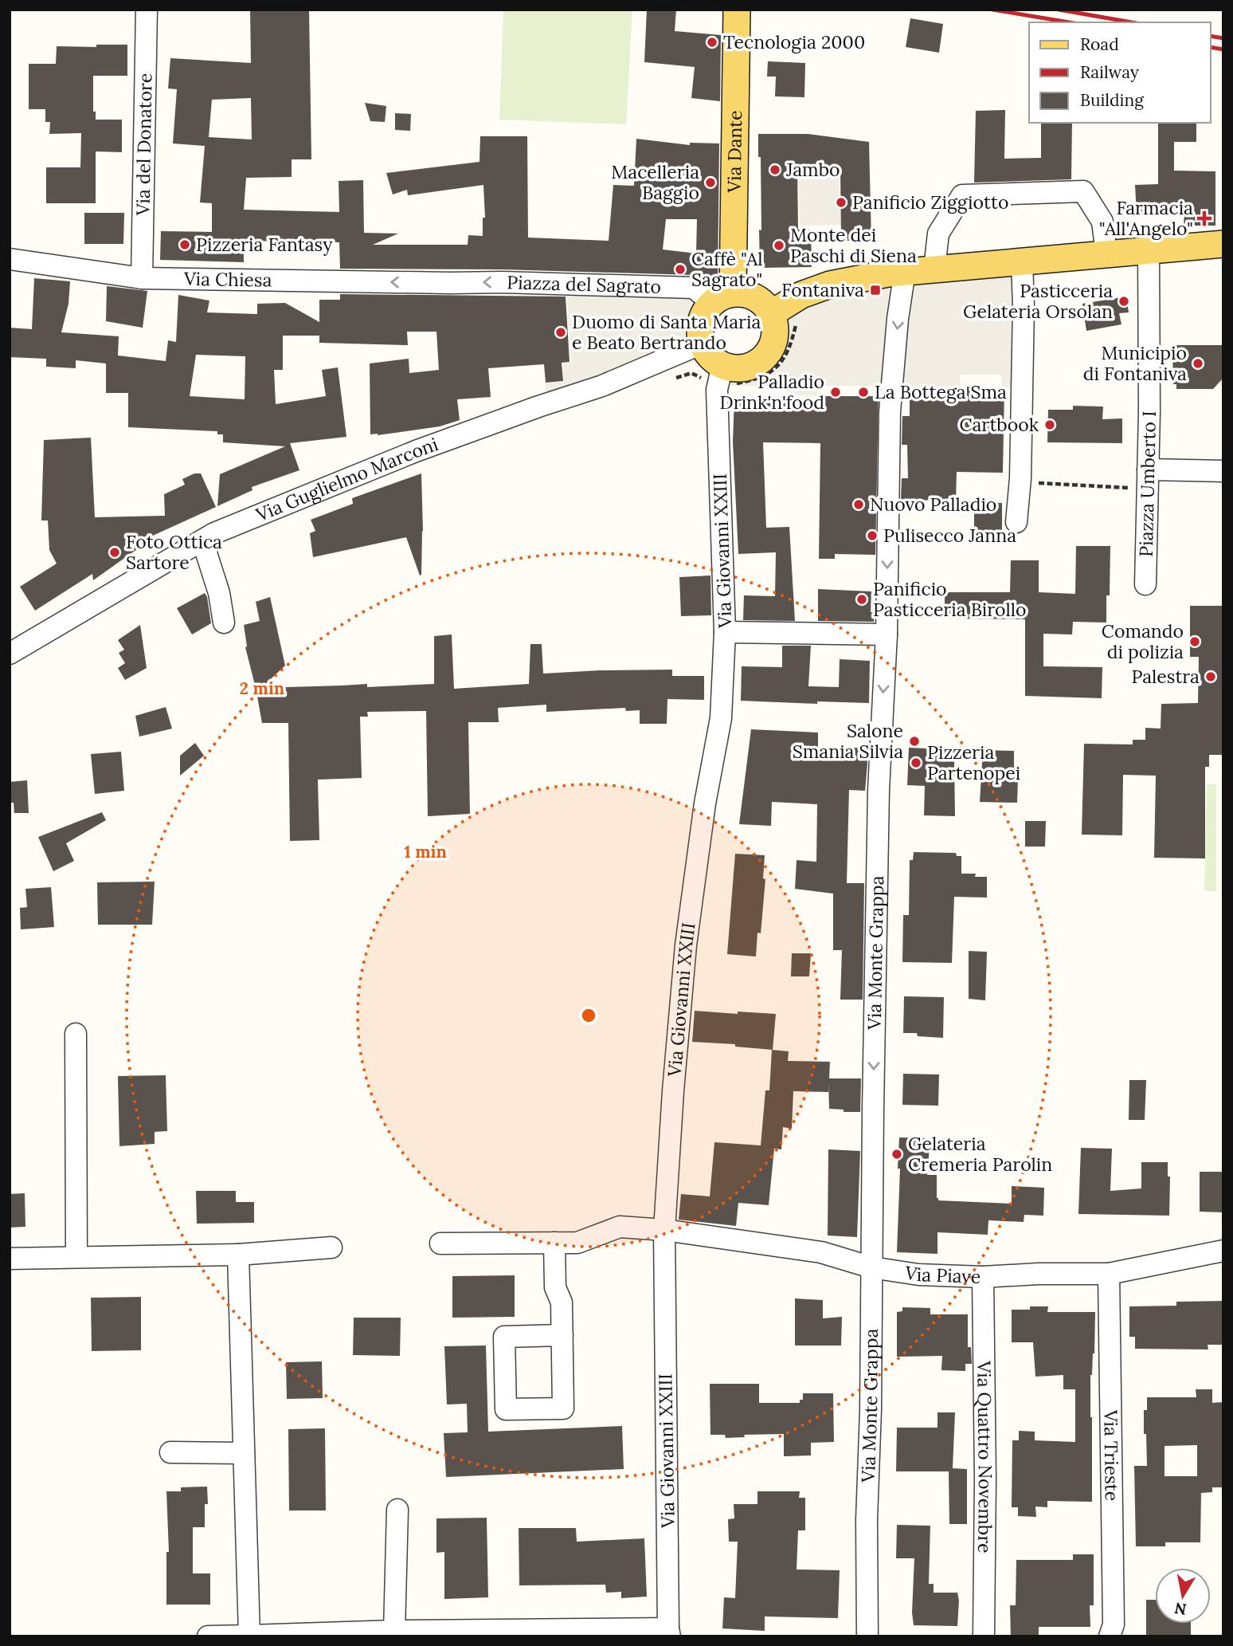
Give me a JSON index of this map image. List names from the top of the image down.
{
  "streets": {
    "main road": ["Via Dante", "Piazza del Sagrato"],
    "street": [
      "Via del Donatore",
      "Via Chiesa",
      "Via Guglielmo Marconi",
      "Piazza Umberto I",
      "Via Giovanni XXIII",
      "Via Monte Grappa",
      "Via Piave",
      "Via Trieste",
      "Via Quattro Novembre"
    ]
  },
  "crossings": [
    ["Via del Donatore", "Via Chiesa"],
    ["Via Dante", "Piazza del Sagrato"],
    ["Via Dante", "Via Guglielmo Marconi"],
    ["Via Dante", "Via Giovanni XXIII"],
    ["Via Chiesa", "Piazza del Sagrato"],
    ["Piazza del Sagrato", "Via Guglielmo Marconi"],
    ["Piazza del Sagrato", "Via Giovanni XXIII"],
    ["Via Guglielmo Marconi", "Via Giovanni XXIII"],
    ["Via Giovanni XXIII", "Via Piave"],
    ["Via Monte Grappa", "Via Piave"],
    ["Via Piave", "Via Trieste"],
    ["Via Piave", "Via Quattro Novembre"]
  ],
  "one_way": ["Via Chiesa", "Piazza del Sagrato", "Via Monte Grappa"],
  "places": {
    "other": [
      "Tecnologia 2000",
      "Jambo",
      "Macelleria Baggio",
      "Panificio Ziggiotto",
      "Pizzeria Fantasy",
      "Monte dei Paschi di Siena",
      "Caffè \"Al Sagrato\"",
      "Pasticceria Gelateria Orsolan",
      "Duomo di Santa Maria e Beato Bertrando",
      "Municipio di Fontaniva",
      "Palladio Drink'n'food",
      "La Bottega Sma",
      "Cartbook",
      "Nuovo Palladio",
      "Pulisecco Janna",
      "Foto Ottica Sartore",
      "Panificio Pasticceria Birollo",
      "Comando di polizia",
      "Palestra",
      "Salone Smania Silvia",
      "Pizzeria Partenopei",
      "Gelateria Cremeria Parolin"
    ],
    "health": ["Farmacia \"All'Angelo\""],
    "transit": ["Fontaniva"]
  },
  "legend": ["Road", "Railway", "Building"],
  "north": "bottom",
  "rings": ["2 min", "1 min"]
}
